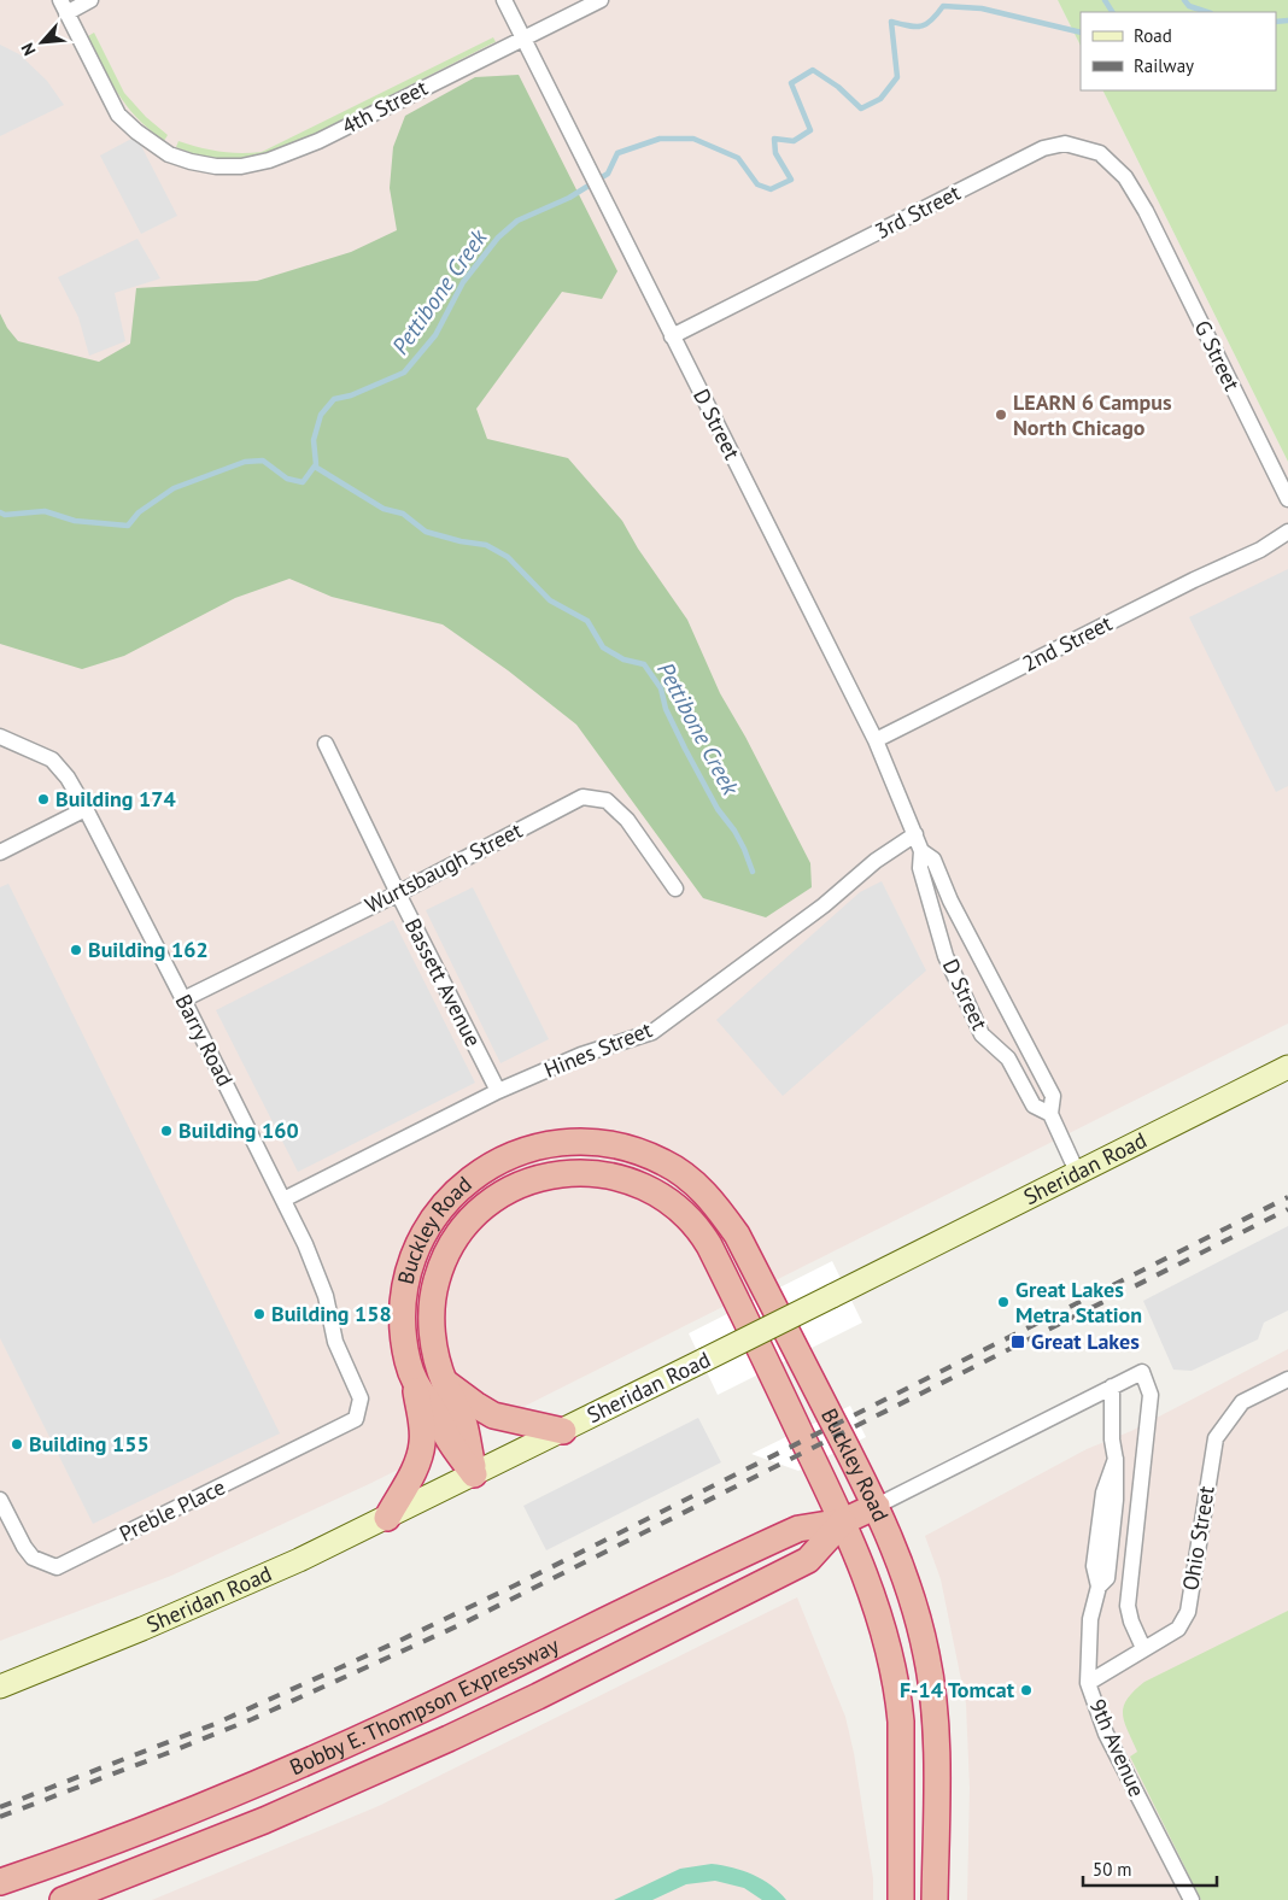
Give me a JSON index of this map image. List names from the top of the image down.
{
  "streets": {
    "highway": ["Buckley Road", "Bobby E. Thompson Expressway"],
    "main road": ["Sheridan Road"],
    "street": [
      "4th Street",
      "3rd Street",
      "G Street",
      "D Street",
      "2nd Street",
      "Wurtsbaugh Street",
      "Bassett Avenue",
      "Barry Road",
      "Hines Street",
      "Preble Place",
      "Ohio Street",
      "9th Avenue"
    ]
  },
  "crossings": [
    ["4th Street", "D Street"],
    ["3rd Street", "G Street"],
    ["3rd Street", "D Street"],
    ["D Street", "2nd Street"],
    ["D Street", "Hines Street"],
    ["D Street", "Sheridan Road"],
    ["Wurtsbaugh Street", "Bassett Avenue"],
    ["Wurtsbaugh Street", "Barry Road"],
    ["Bassett Avenue", "Hines Street"],
    ["Barry Road", "Hines Street"],
    ["Barry Road", "Preble Place"],
    ["Sheridan Road", "Buckley Road"],
    ["Buckley Road", "Bobby E. Thompson Expressway"],
    ["Ohio Street", "9th Avenue"]
  ],
  "water": ["Pettibone Creek"],
  "places": {
    "other": [
      "LEARN 6 Campus North Chicago",
      "Building 174",
      "Building 162",
      "Building 160",
      "Great Lakes Metra Station",
      "Building 158",
      "Building 155",
      "F-14 Tomcat"
    ],
    "transit": ["Great Lakes"]
  },
  "legend": ["Road", "Railway"],
  "scale_bar": "50 m",
  "north": "bottom left"
}
